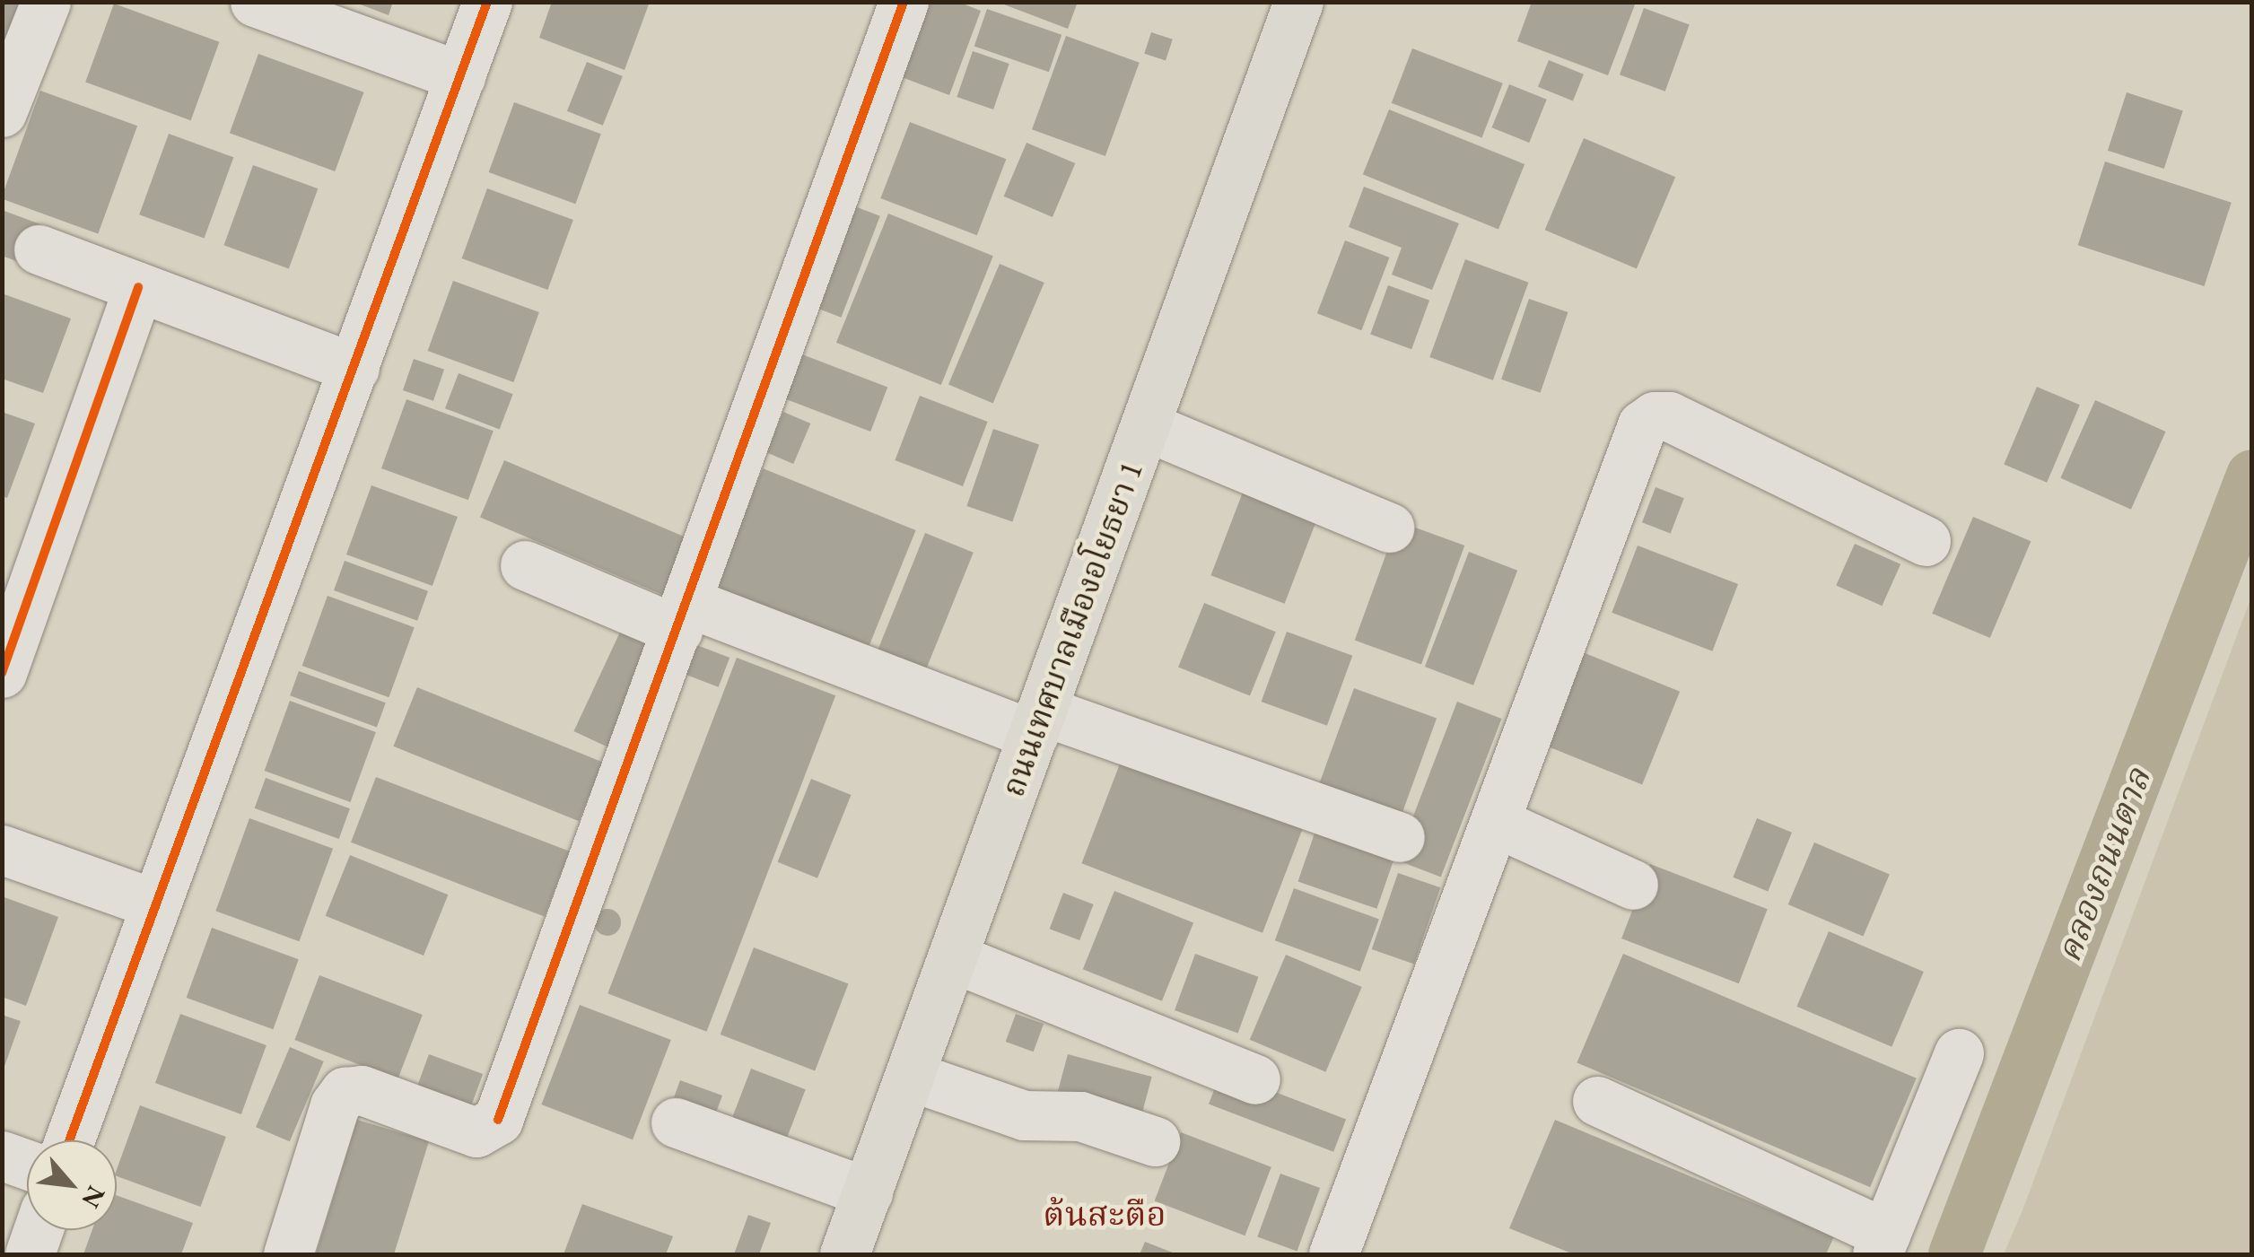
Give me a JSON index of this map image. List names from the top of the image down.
{
  "streets": {
    "main road": ["ถนนเทศบาลเมืองอโยธยา 1"]
  },
  "districts": ["ต้นสะตือ"],
  "water": ["คลองถนนตาล"],
  "north": "bottom right"
}
